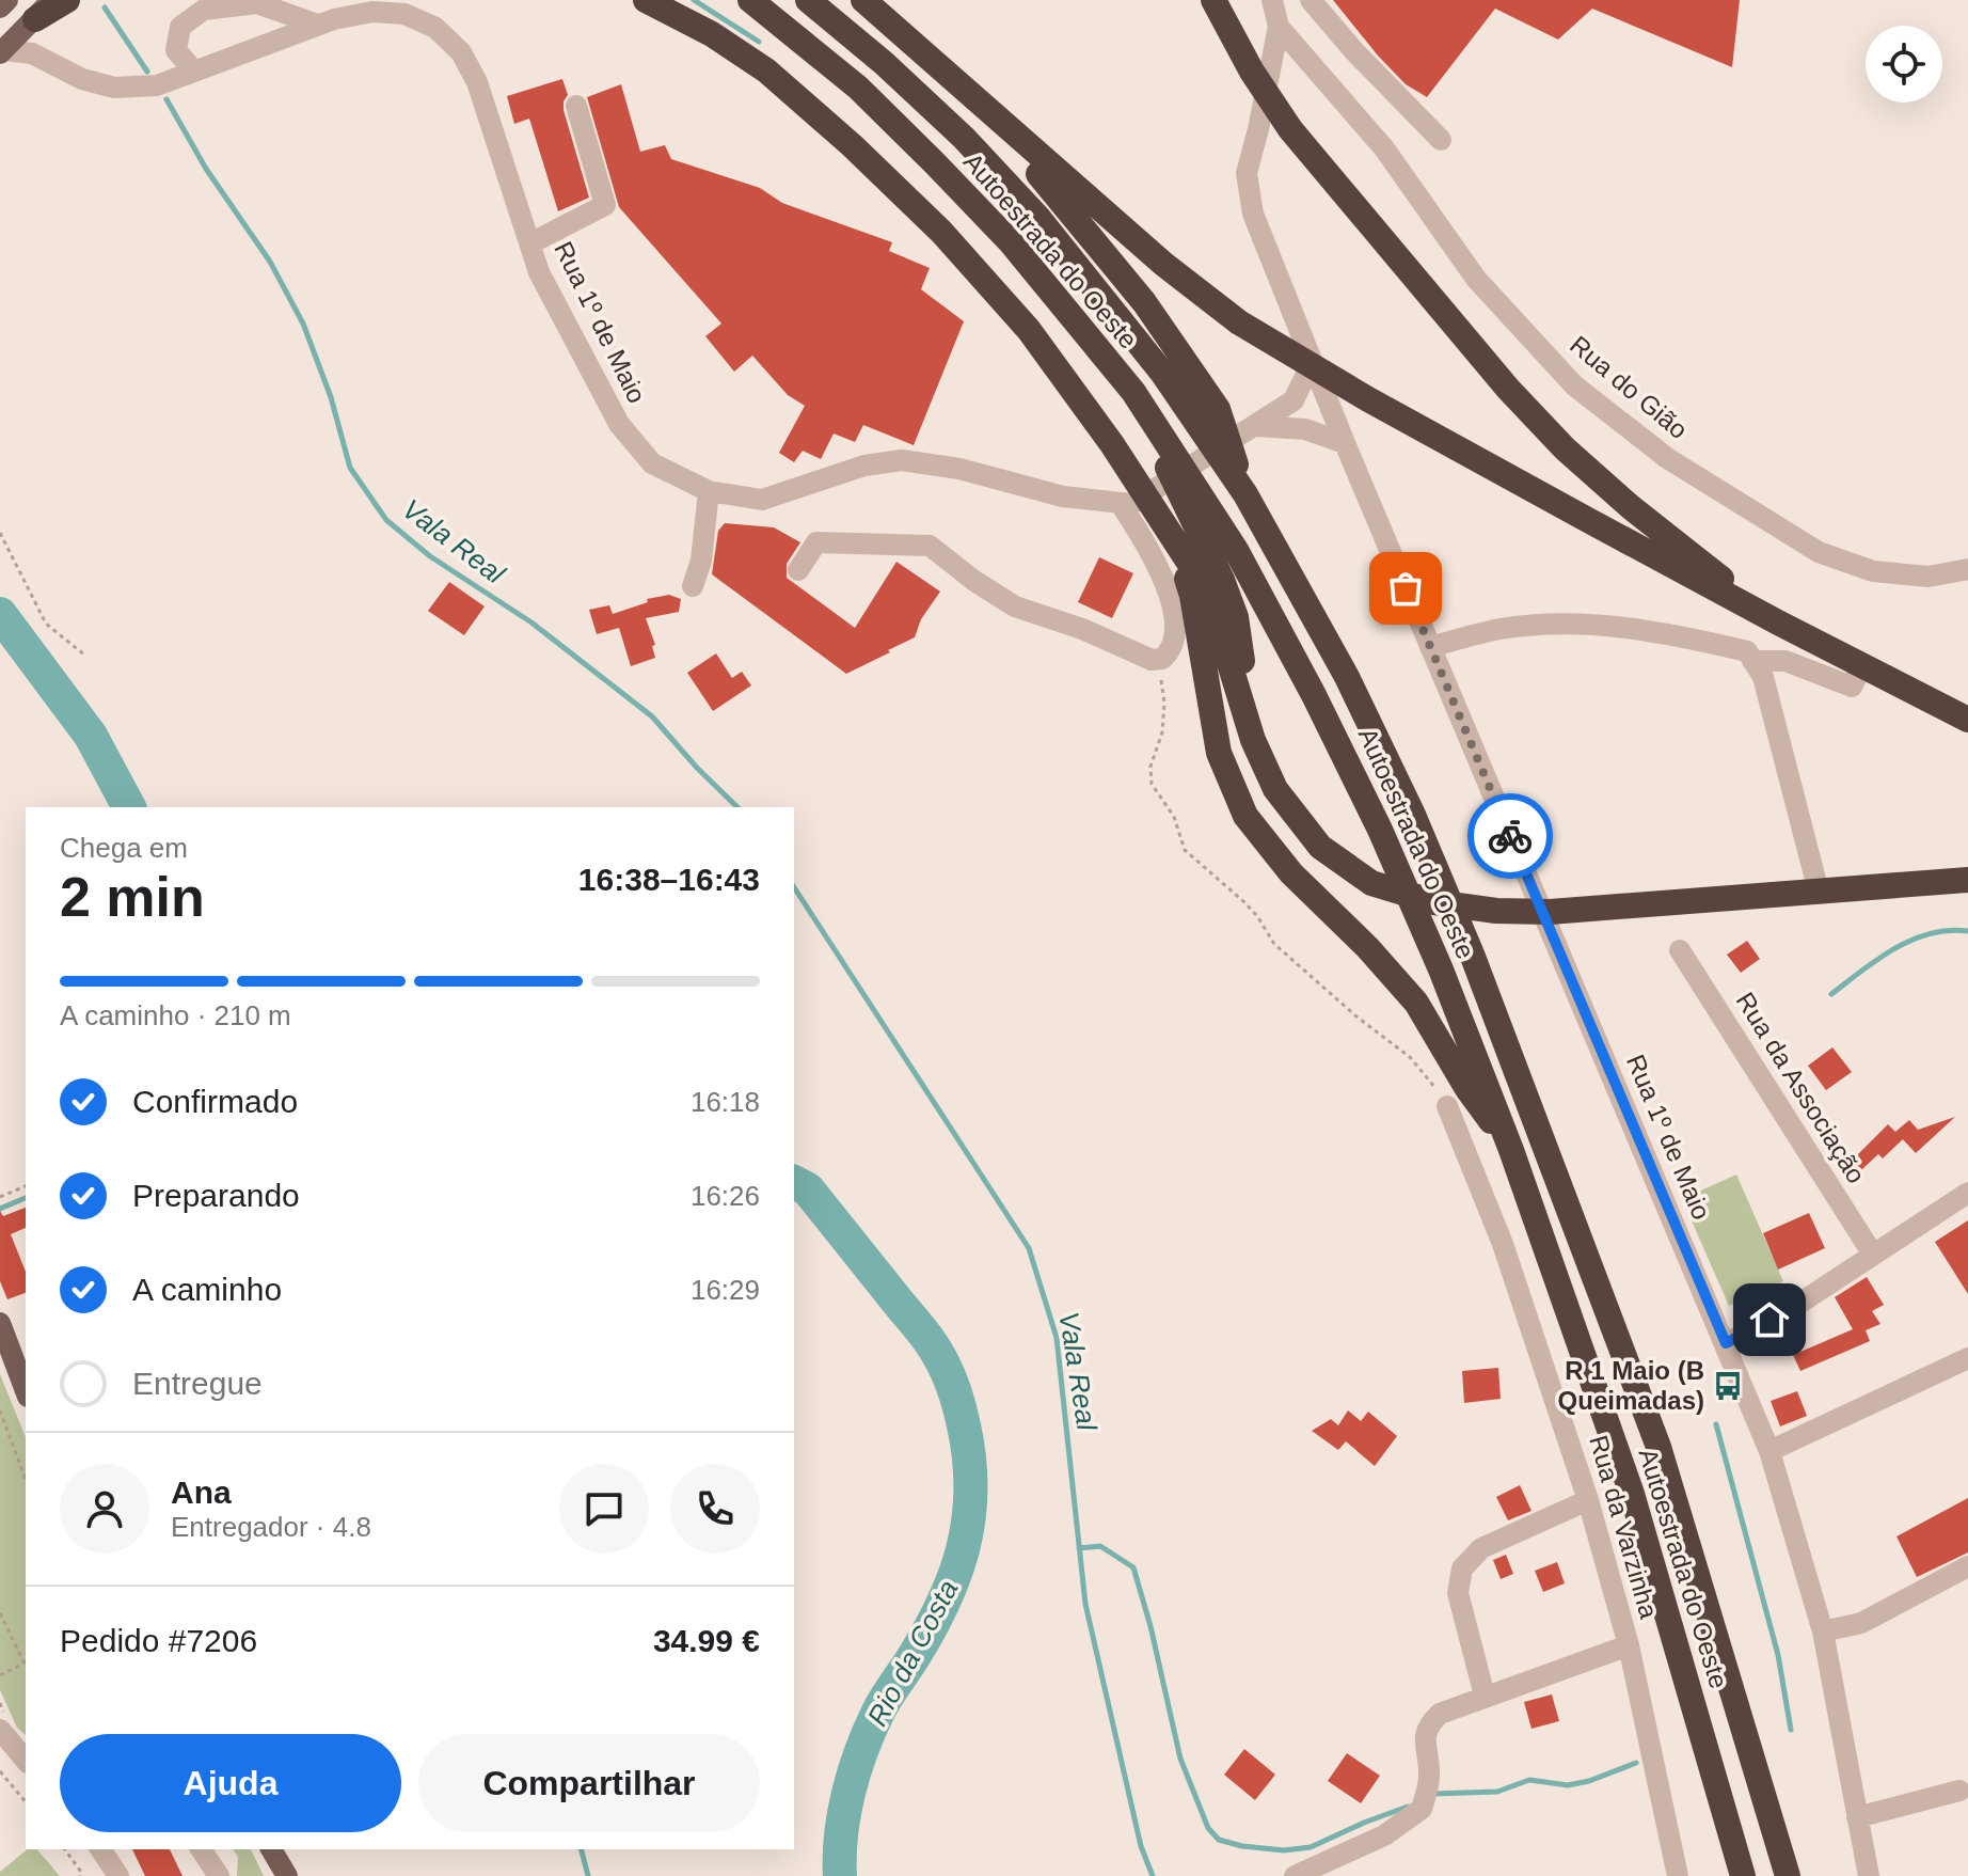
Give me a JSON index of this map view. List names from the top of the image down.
{
  "streets": {
    "highway": ["Autoestrada do Oeste"],
    "street": [
      "Rua 1º de Maio",
      "Rua do Gião",
      "Rua da Associação",
      "Rua da Varzinha"
    ]
  },
  "crossings": [
    ["Rua 1º de Maio", "Rua do Gião"]
  ],
  "water": ["Vala Real", "Rio da Costa"],
  "places": {
    "bus stop": ["R 1 Maio (B Queimadas)"]
  },
  "page": {
    "heading": ["2 min", "Chega em", "16:38–16:43"],
    "panel": [
      "Ana",
      "Entregador · 4.8",
      "Pedido #7206",
      "34.99 €"
    ],
    "bar": "A caminho · 210 m",
    "list": [
      ["Confirmado", "16:18"],
      ["Preparando", "16:26"],
      ["A caminho", "16:29"],
      "Entregue"
    ],
    "buttons": ["Ajuda", "Compartilhar"]
  }
}
